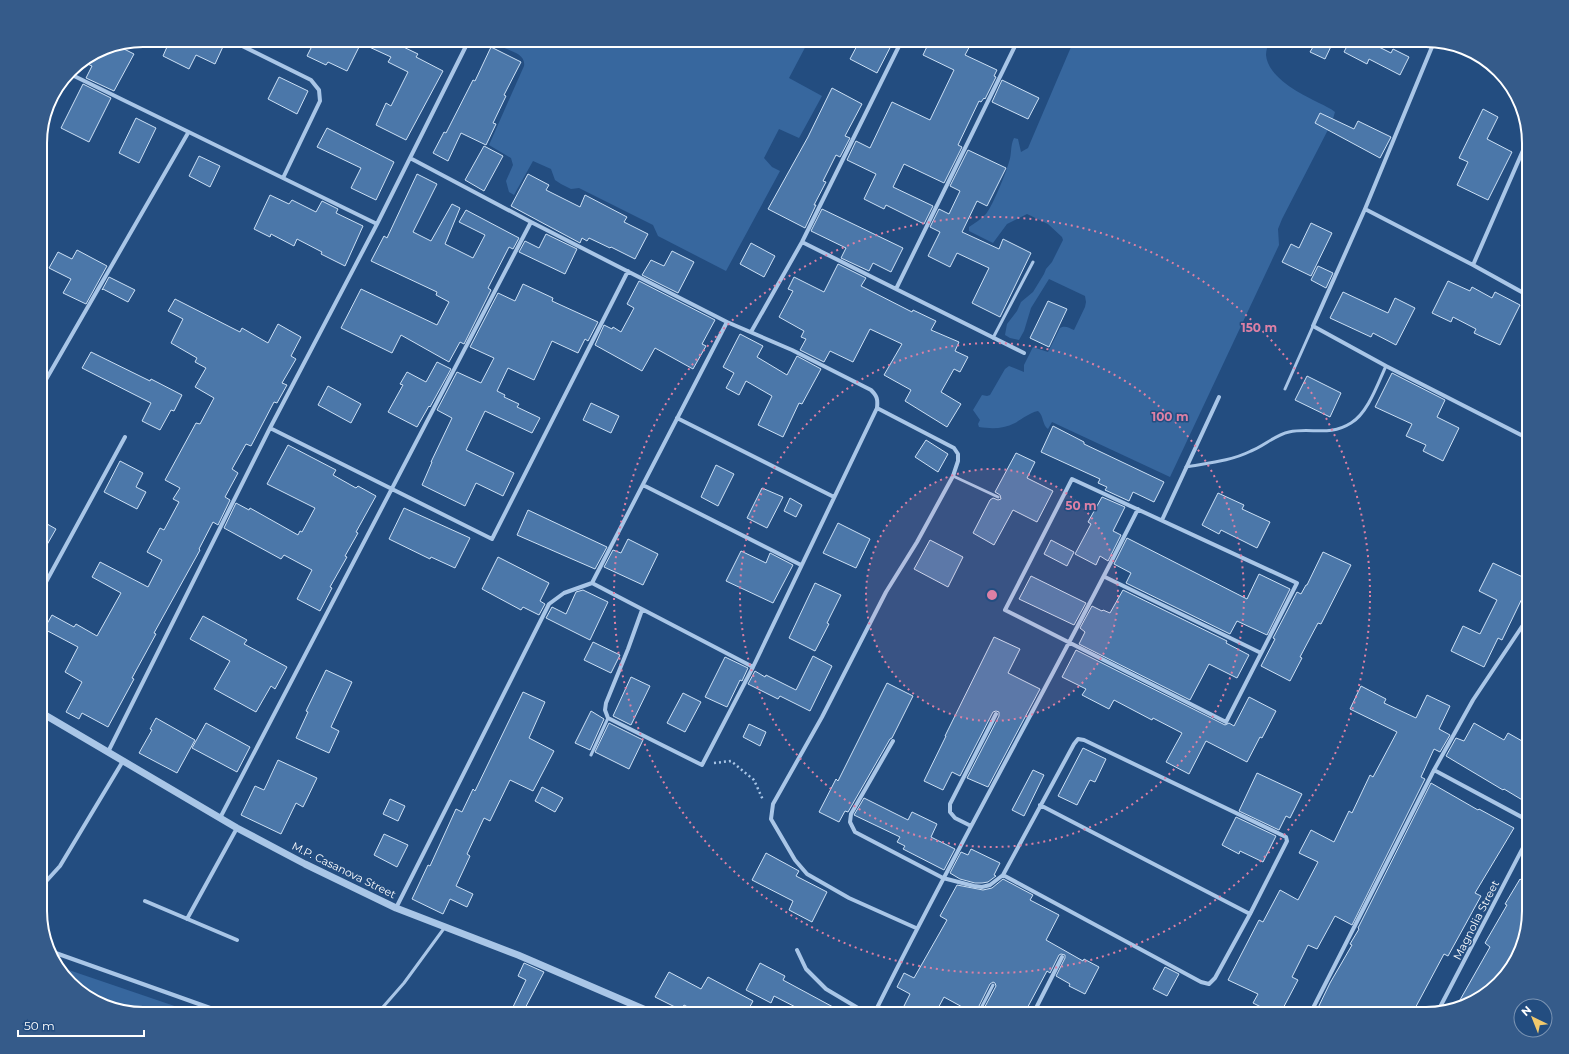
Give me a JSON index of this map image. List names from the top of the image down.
{
  "streets": {
    "street": ["M.P. Casanova Street", "Magnolia Street"]
  },
  "scale_bar": "50 m",
  "north": "top left",
  "rings": ["150 m", "100 m", "50 m"]
}
